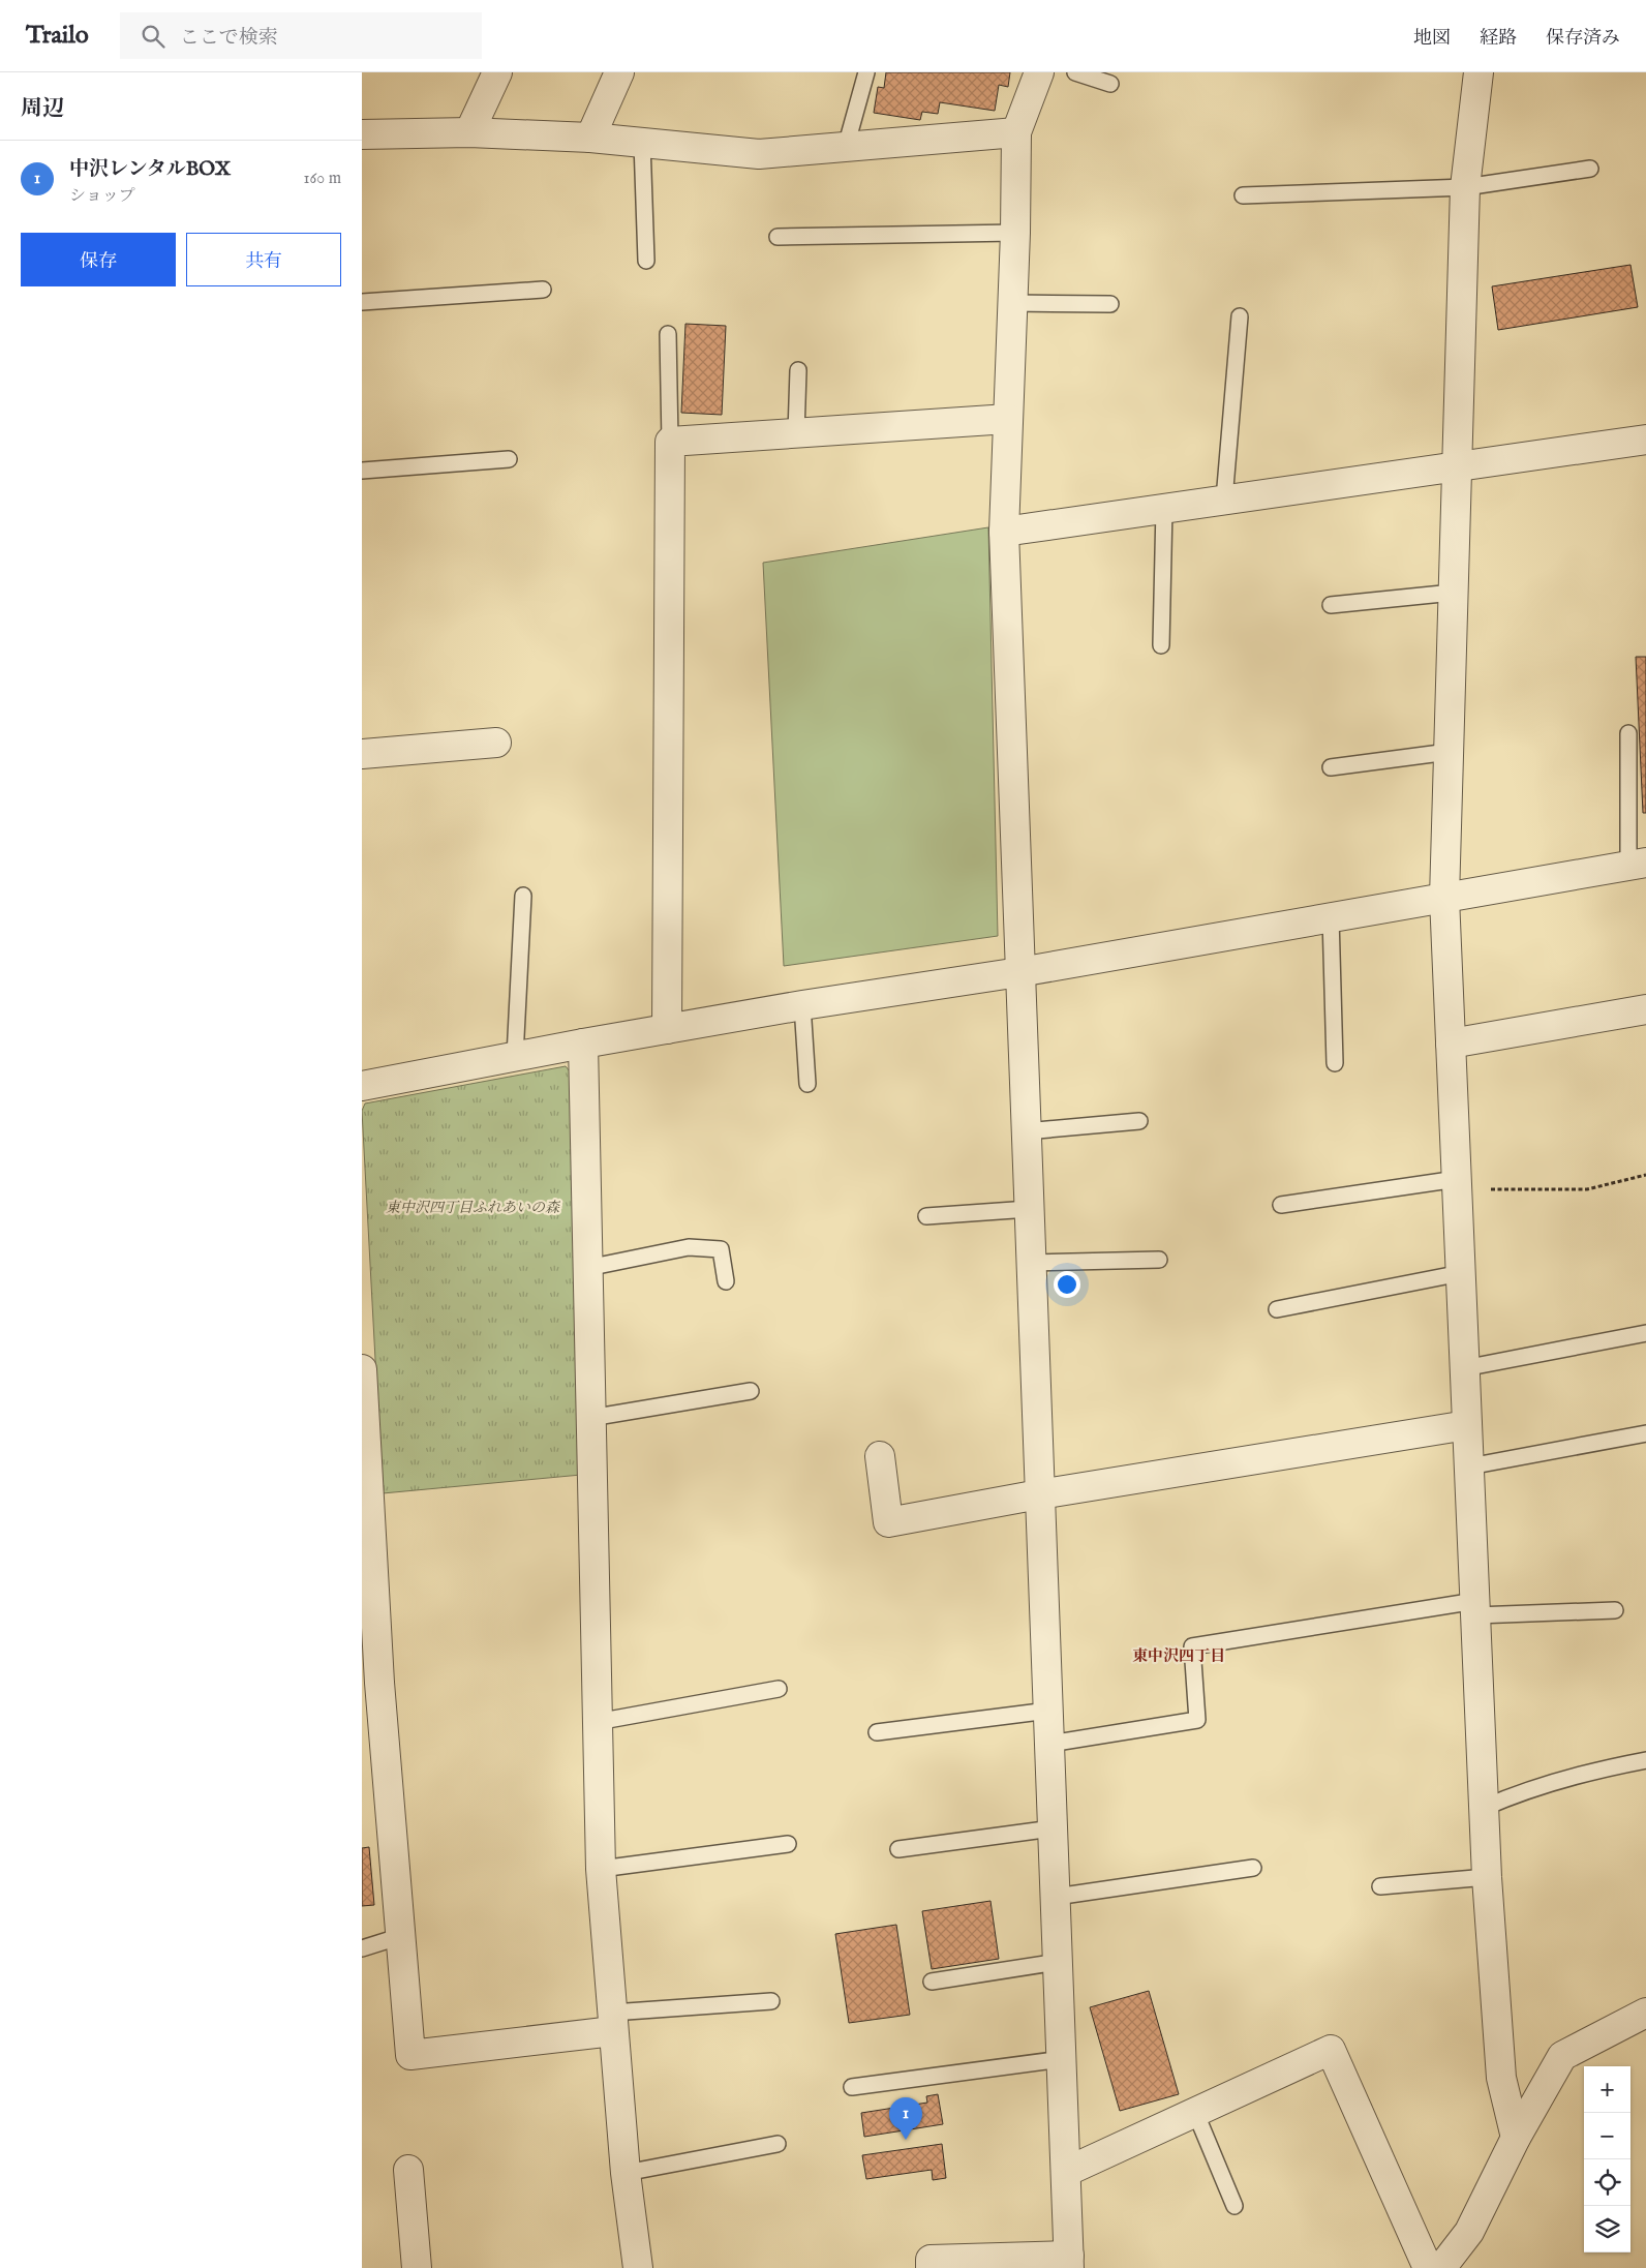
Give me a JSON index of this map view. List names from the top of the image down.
{
  "districts": ["東中沢四丁目"],
  "parks": ["東中沢四丁目ふれあいの森"],
  "page": {
    "header": "Trailo",
    "search": "ここで検索",
    "nav": ["地図", "経路", "保存済み"],
    "heading": "周辺",
    "list": [
      {
        "mark": "1",
        "name": "中沢レンタルBOX",
        "note": "ショップ",
        "value": "160 m"
      }
    ],
    "buttons": ["保存", "共有"],
    "map_buttons": ["+", "−"],
    "pins": "1"
  }
}
